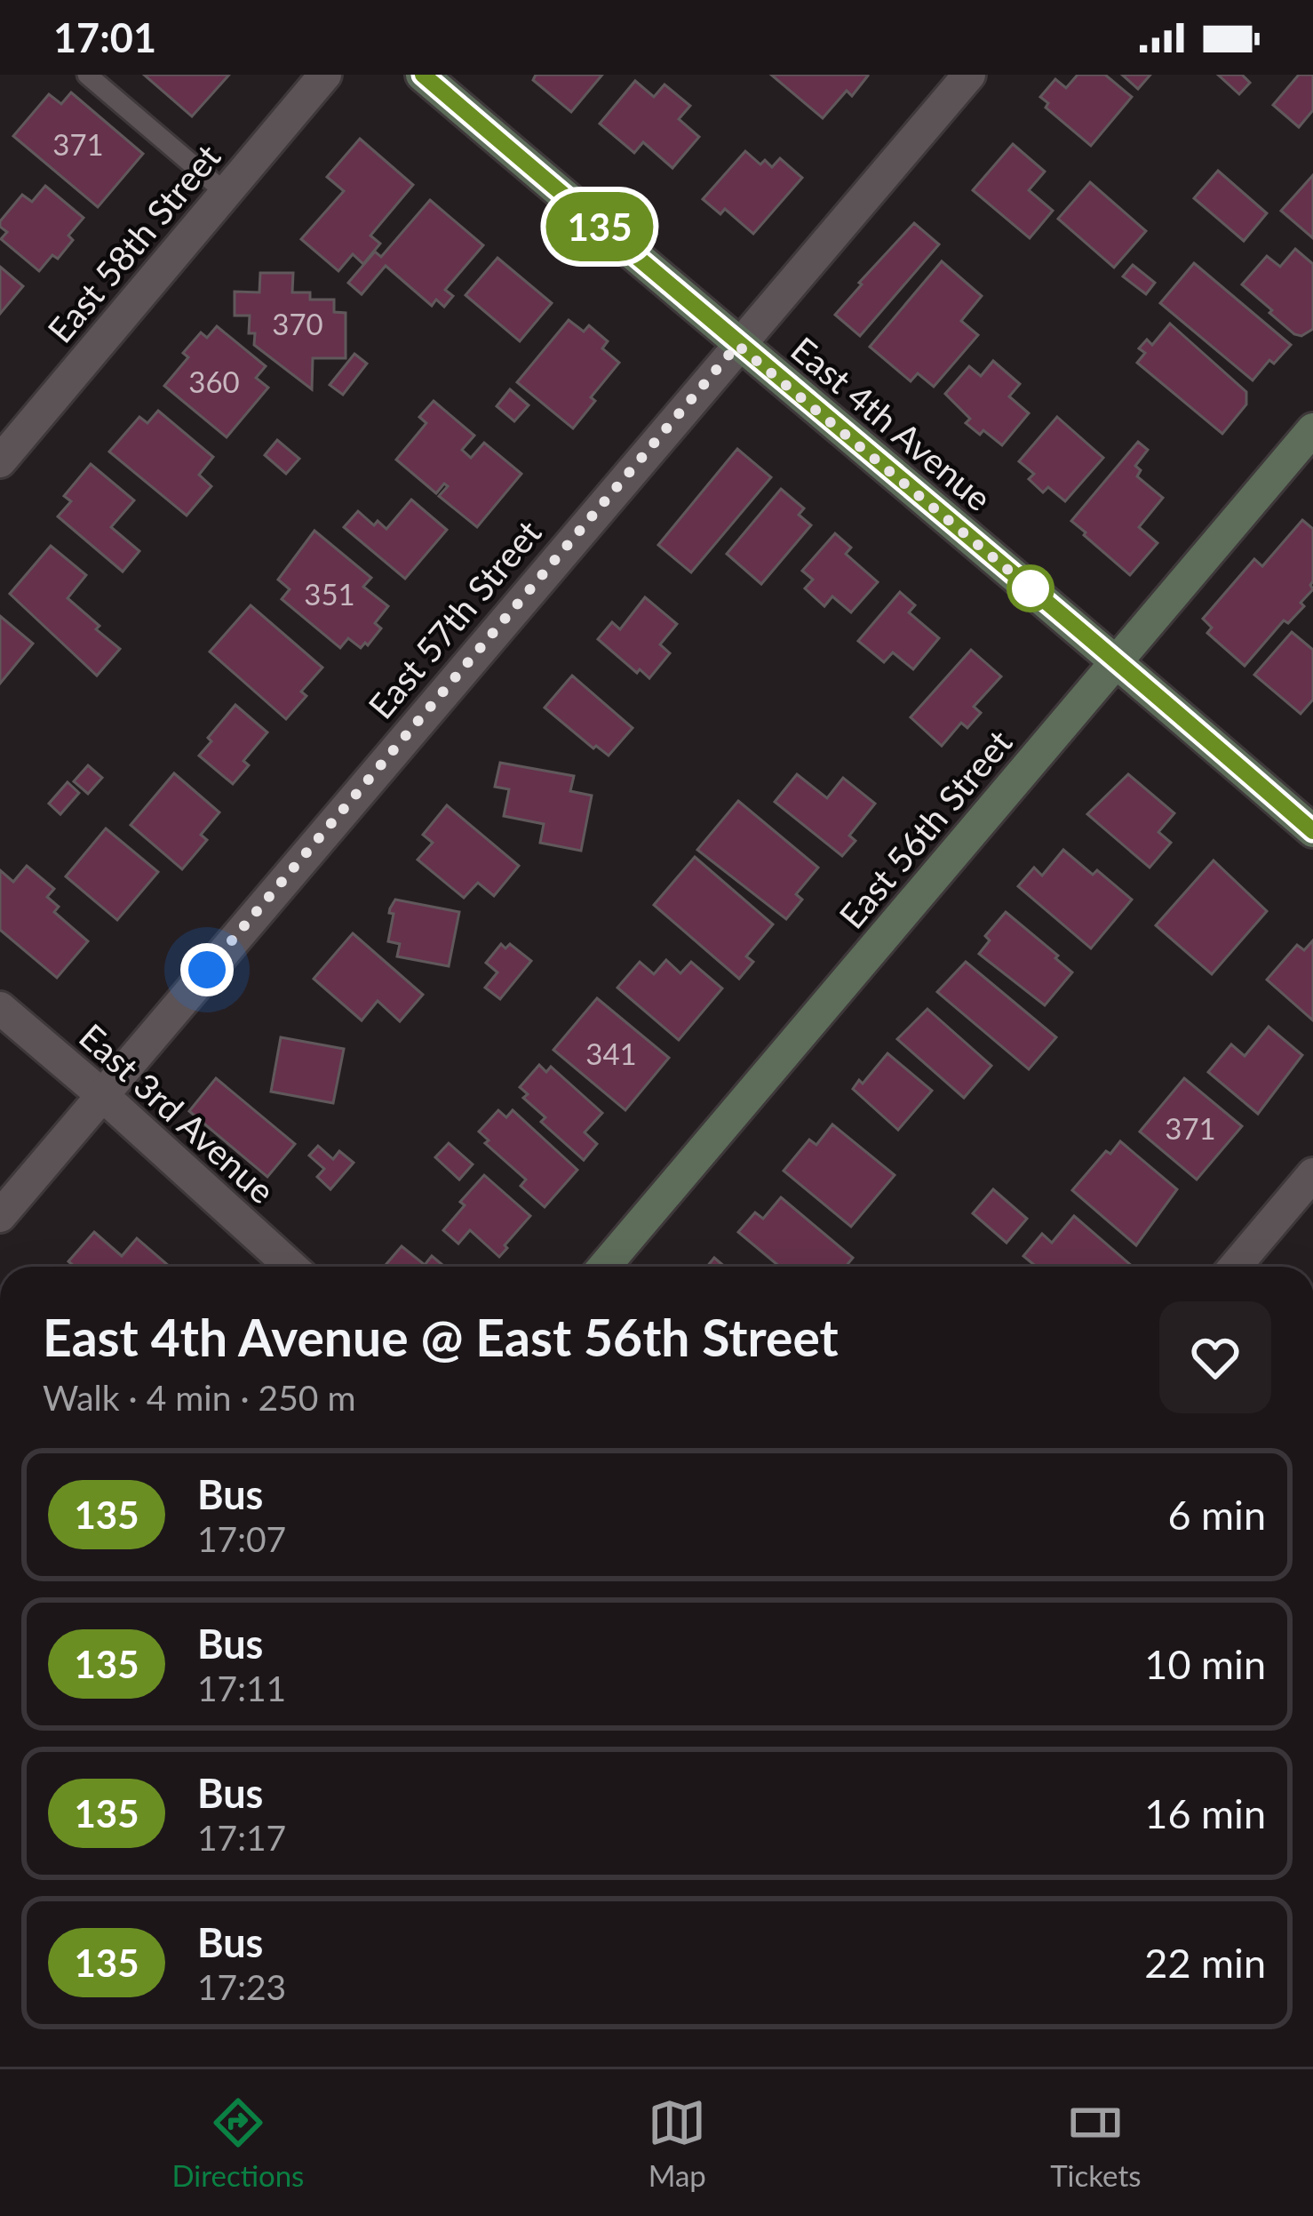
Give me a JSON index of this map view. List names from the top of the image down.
{
  "streets": {
    "main road": ["East 4th Avenue", "East 56th Street"],
    "street": ["East 58th Street", "East 57th Street", "East 3rd Avenue"]
  },
  "crossings": [
    ["East 4th Avenue", "East 57th Street"],
    ["East 4th Avenue", "East 56th Street"],
    ["East 57th Street", "East 3rd Avenue"]
  ],
  "lines": ["bus line 135"],
  "house_numbers": [
    "371",
    "370",
    "360",
    "351",
    "341",
    "371"
  ],
  "page": {
    "status": "17:01",
    "on_map": "135",
    "heading": ["East 4th Avenue @ East 56th Street", "Walk · 4 min · 250 m"],
    "list": [
      {
        "mark": "135",
        "name": "Bus",
        "note": "17:07",
        "value": "6 min"
      },
      {
        "mark": "135",
        "name": "Bus",
        "note": "17:11",
        "value": "10 min"
      },
      {
        "mark": "135",
        "name": "Bus",
        "note": "17:17",
        "value": "16 min"
      },
      {
        "mark": "135",
        "name": "Bus",
        "note": "17:23",
        "value": "22 min"
      }
    ],
    "tabs": ["Directions", "Map", "Tickets"]
  }
}
